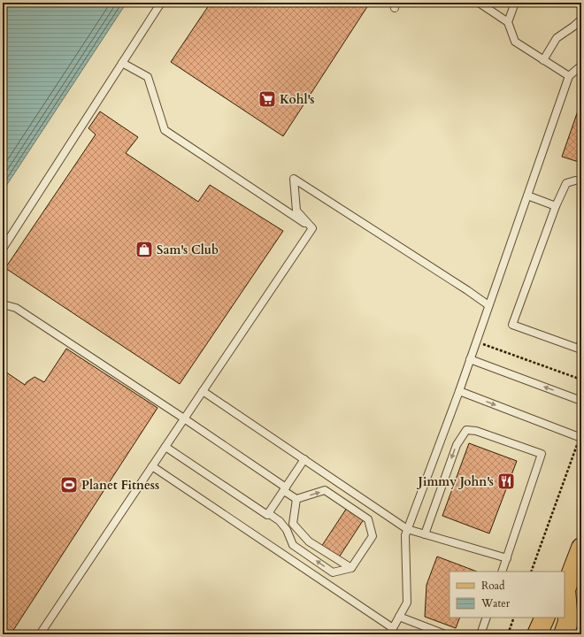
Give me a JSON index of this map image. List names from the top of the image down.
{
  "places": {
    "supermarket": ["Kohl's"],
    "shop": ["Sam's Club"],
    "restaurant": ["Jimmy John's"],
    "sports": ["Planet Fitness"]
  },
  "legend": ["Road", "Water"]
}
